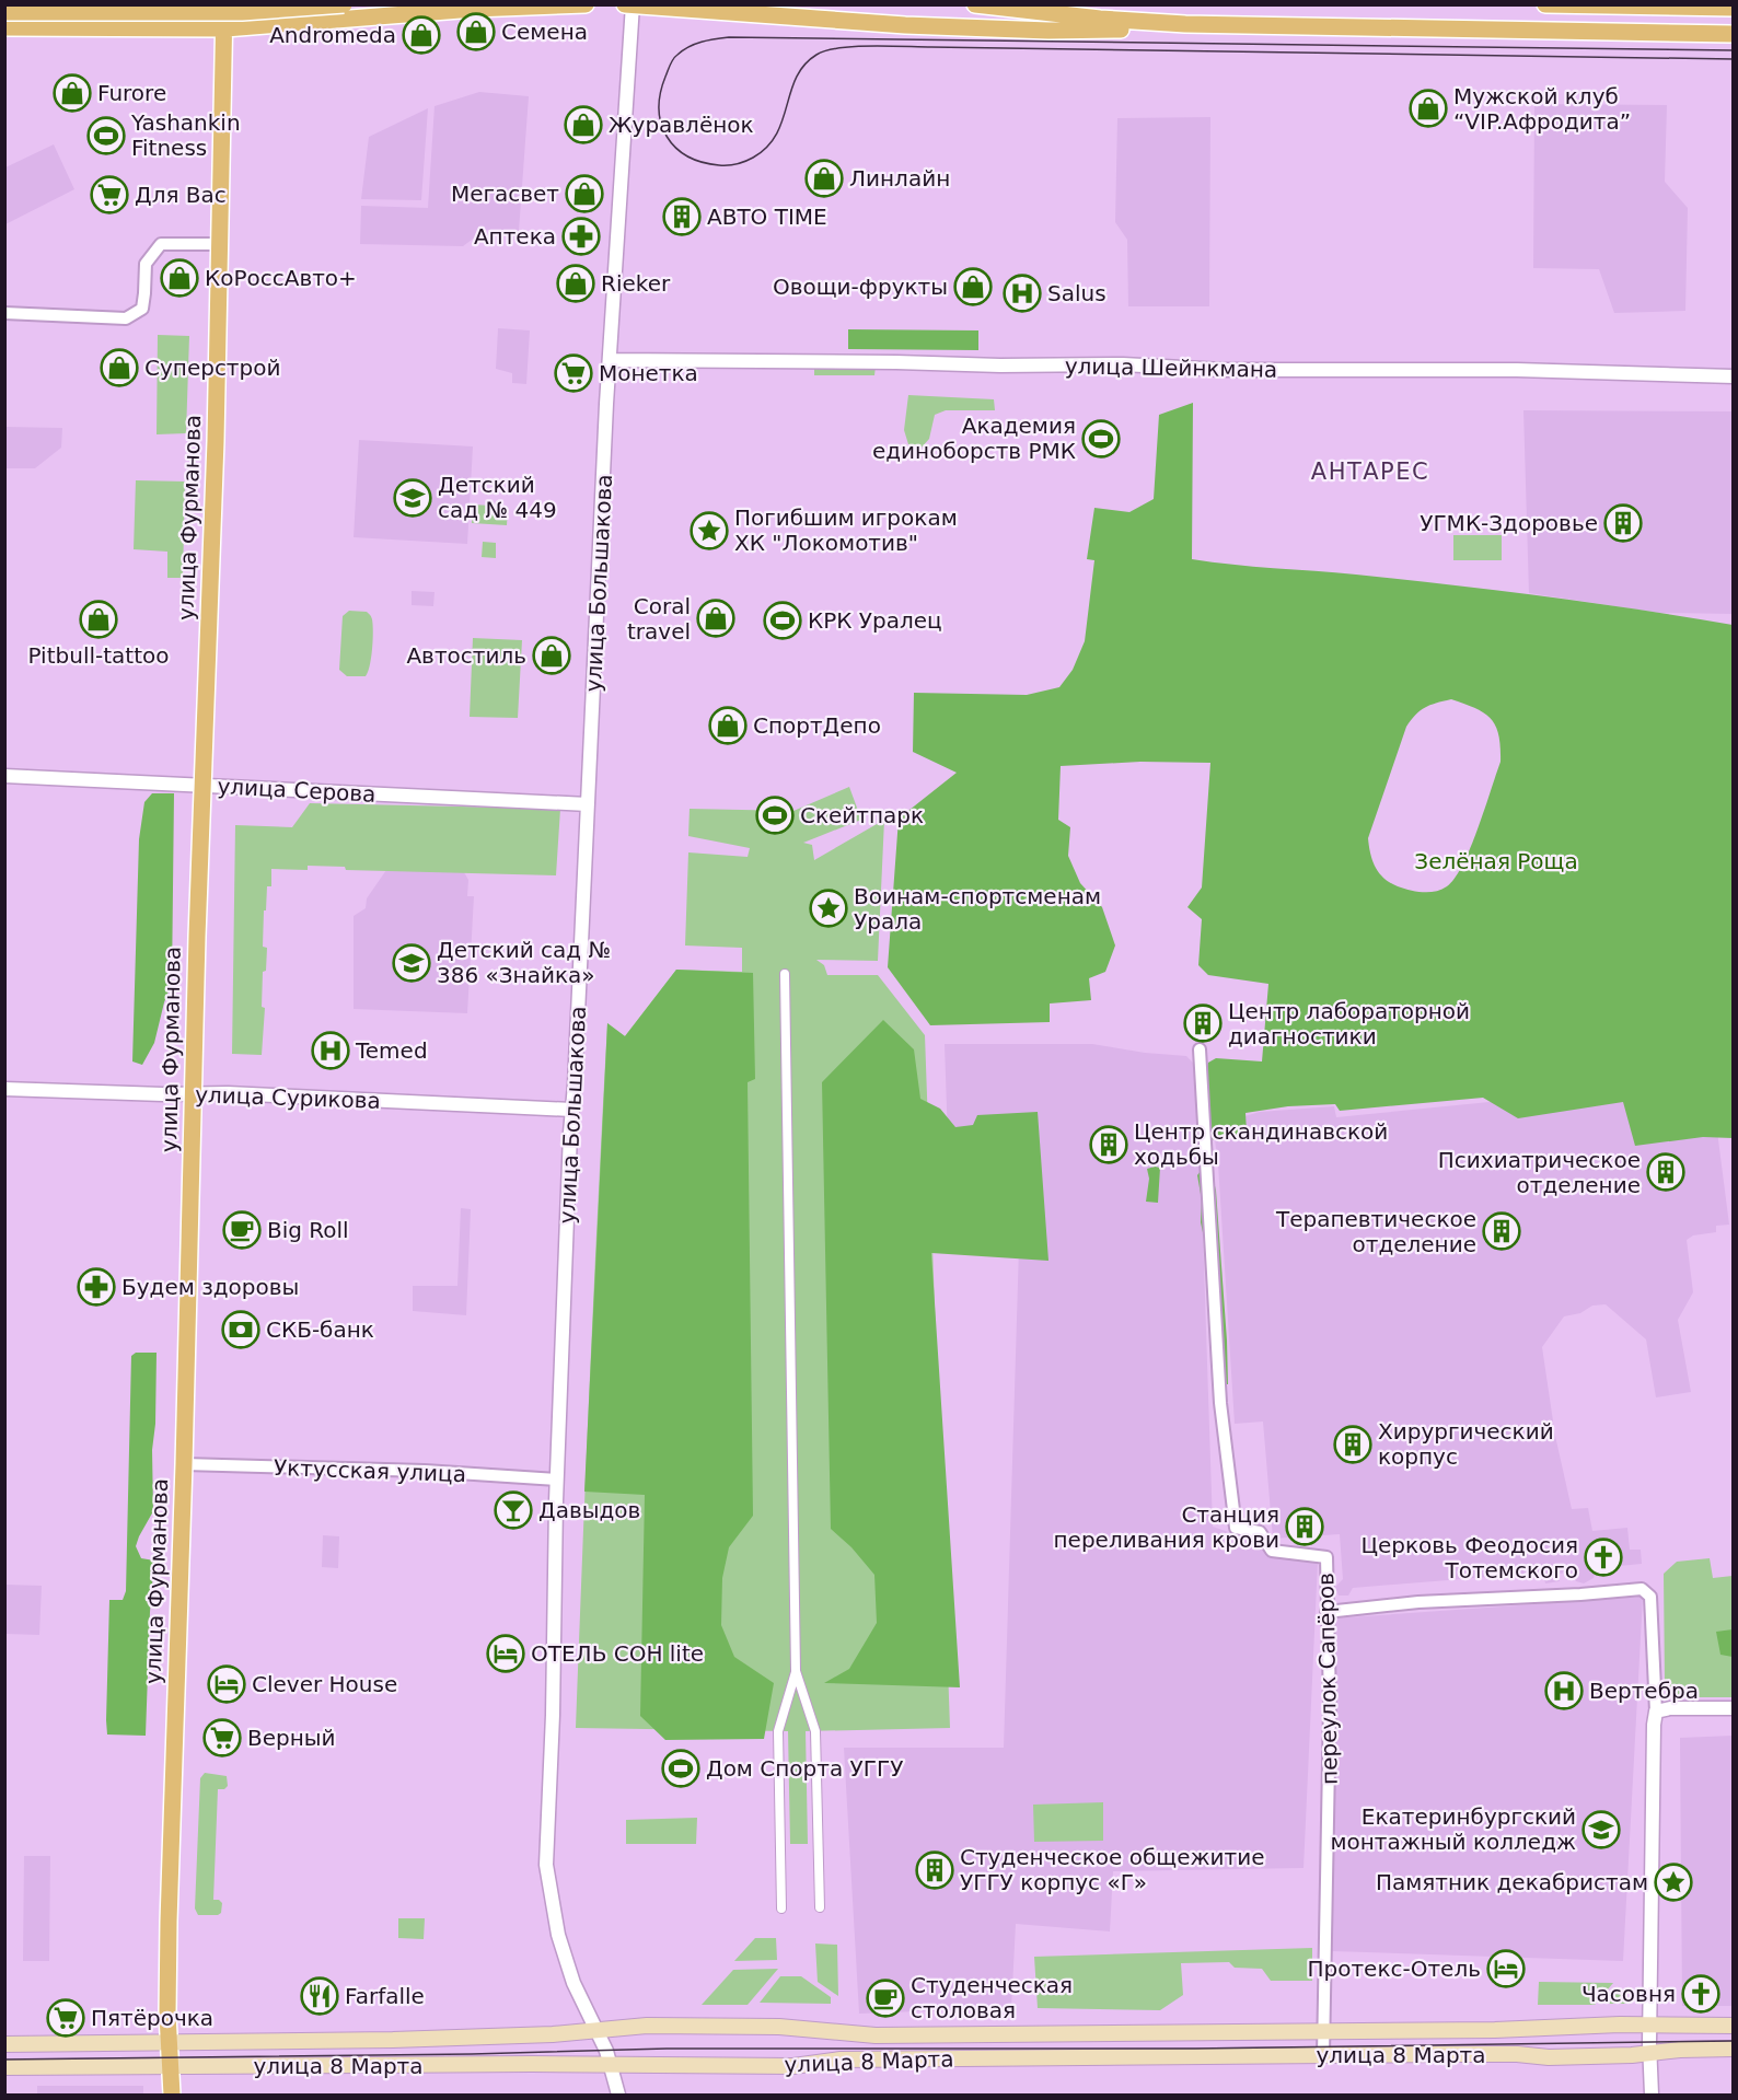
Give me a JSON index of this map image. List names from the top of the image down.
{
  "streets": {
    "main road": ["улица Фурманова", "улица 8 Марта"],
    "street": [
      "улица Шейнкмана",
      "улица Большакова",
      "улица Серова",
      "улица Сурикова",
      "Уктусская улица",
      "переулок Сапёров"
    ]
  },
  "crossings": [
    ["улица Шейнкмана", "улица Большакова"],
    ["улица Фурманова", "улица Серова"],
    ["улица Фурманова", "улица Сурикова"],
    ["улица Фурманова", "Уктусская улица"],
    ["улица Фурманова", "улица 8 Марта"],
    ["улица Большакова", "улица Серова"],
    ["улица Большакова", "улица Сурикова"],
    ["улица Большакова", "Уктусская улица"],
    ["улица Большакова", "улица 8 Марта"],
    ["переулок Сапёров", "улица 8 Марта"]
  ],
  "districts": ["АНТАРЕС"],
  "parks": ["Зелёная Роща"],
  "places": {
    "shop": [
      "Семена",
      "Andromeda",
      "Furore",
      "Мужской клуб “VIP.Афродита”",
      "Журавлёнок",
      "Линлайн",
      "Мегасвет",
      "КоРоссАвто+",
      "Rieker",
      "Овощи-фрукты",
      "Суперстрой",
      "Coral travel",
      "Pitbull-tattoo",
      "Автостиль",
      "СпортДепо"
    ],
    "sports": [
      "Yashankin Fitness",
      "Академия единоборств РМК",
      "КРК Уралец",
      "Скейтпарк",
      "Дом Спорта УГГУ"
    ],
    "supermarket": [
      "Для Вас",
      "Монетка",
      "Верный",
      "Пятёрочка"
    ],
    "building": [
      "АВТО TIME",
      "УГМК-Здоровье",
      "Центр лабораторной диагностики",
      "Центр скандинавской ходьбы",
      "Психиатрическое отделение",
      "Терапевтическое отделение",
      "Хирургический корпус",
      "Станция переливания крови",
      "Студенческое общежитие УГГУ корпус «Г»"
    ],
    "pharmacy": ["Аптека", "Будем здоровы"],
    "hospital": ["Salus", "Temed", "Вертебра"],
    "school or university": ["Детский сад № 449", "Детский сад № 386 «Знайка»", "Екатеринбургский монтажный колледж"],
    "place": ["Погибшим игрокам ХК \"Локомотив\"", "Воинам-спортсменам Урала", "Памятник декабристам"],
    "cafe": ["Big Roll", "Студенческая столовая"],
    "bank": ["СКБ-банк"],
    "bar": ["Давыдов"],
    "church": ["Церковь Феодосия Тотемского", "Часовня"],
    "hotel": ["ОТЕЛЬ СОН lite", "Clever House", "Протекс-Отель"],
    "restaurant": ["Farfalle"]
  }
}
